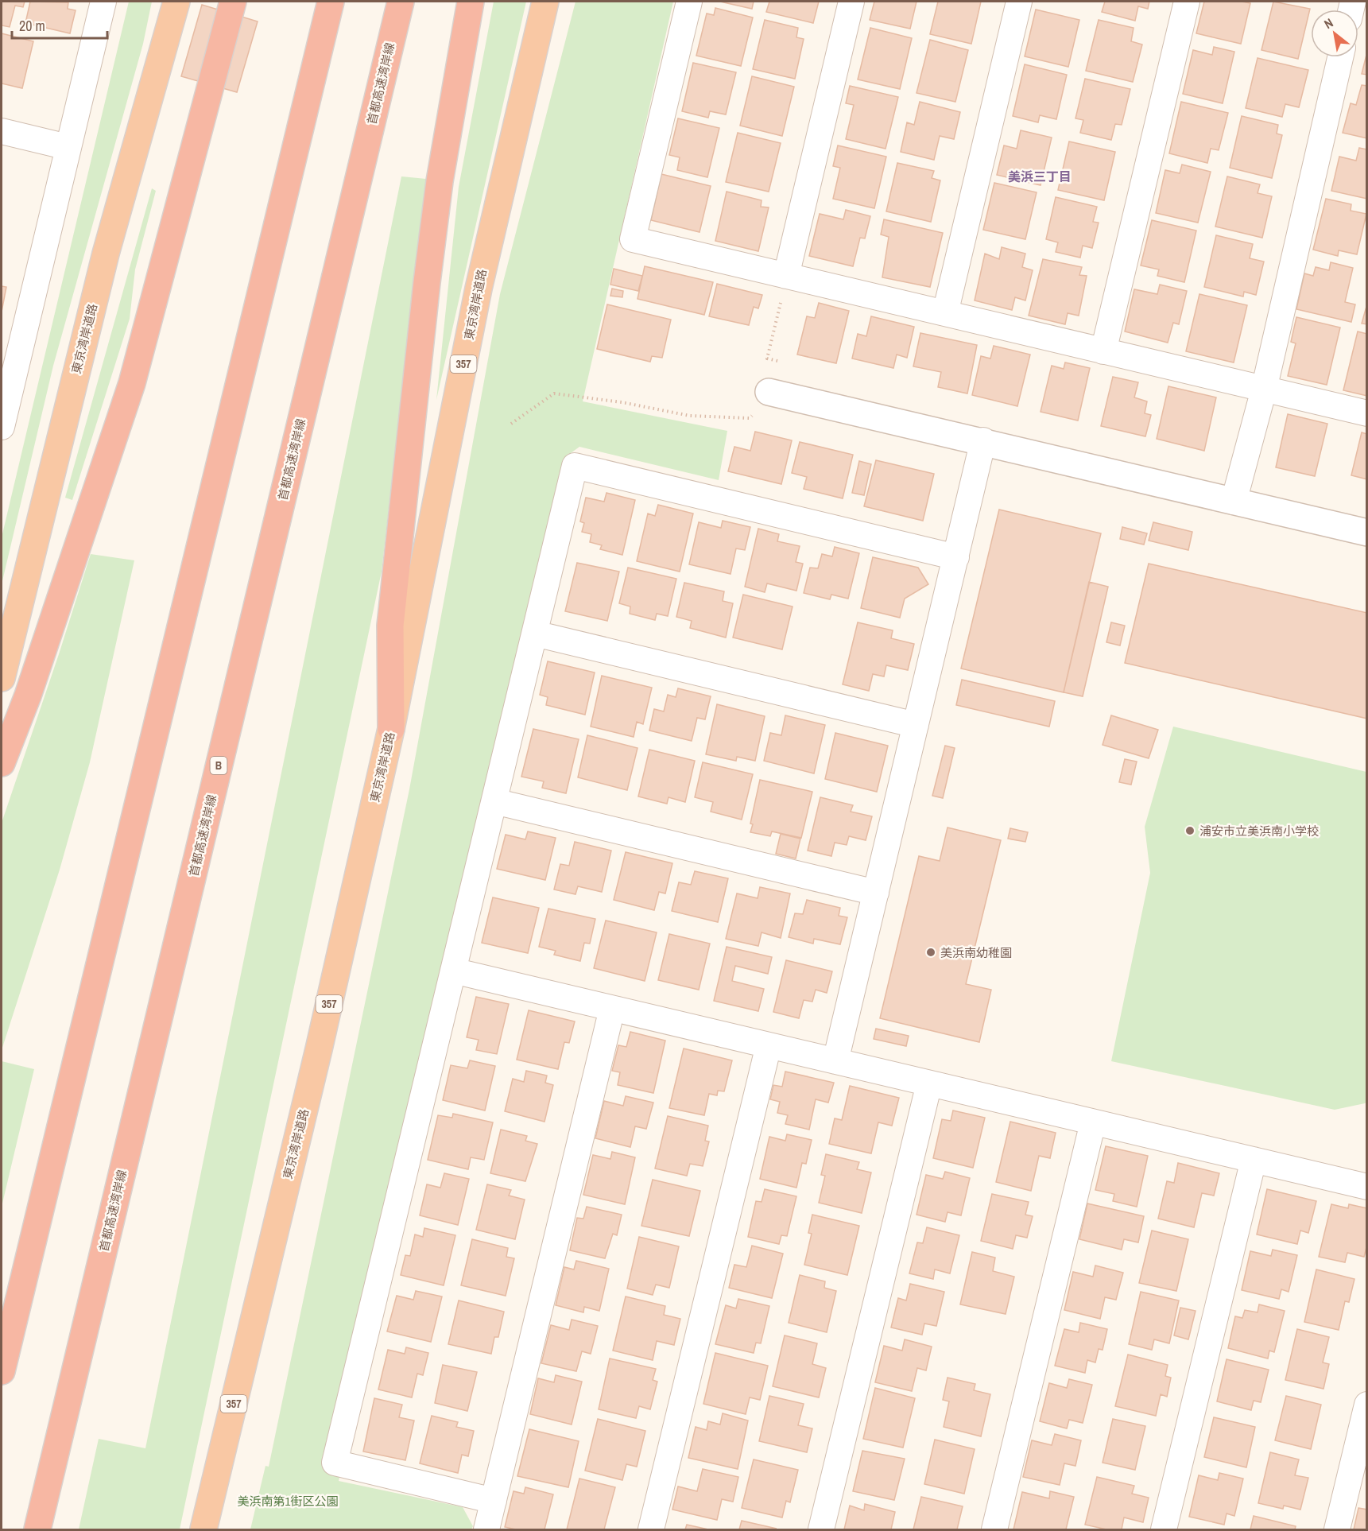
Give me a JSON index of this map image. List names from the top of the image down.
{
  "streets": {
    "highway": [
      "首都高速湾岸線",
      "東京湾岸道路",
      "357",
      "B"
    ]
  },
  "districts": ["美浜三丁目"],
  "parks": ["美浜南第1街区公園"],
  "places": ["浦安市立美浜南小学校", "美浜南幼稚園"],
  "scale_bar": "20 m",
  "north": "top left"
}
